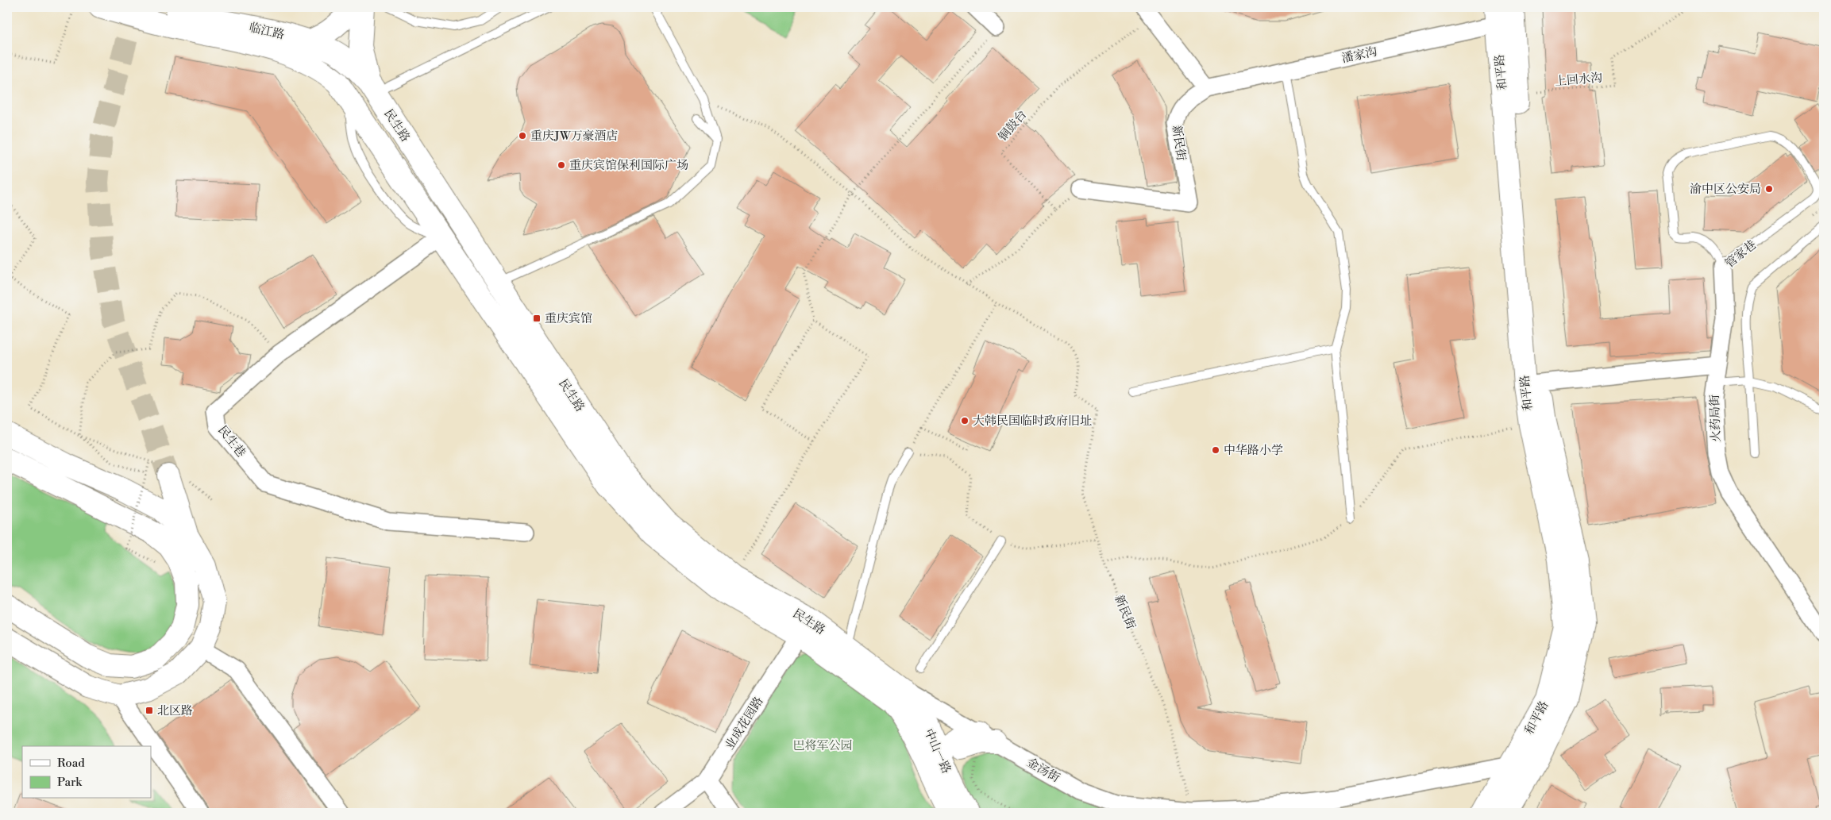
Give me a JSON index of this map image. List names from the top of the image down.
{
  "streets": {
    "main road": [
      "临江路",
      "和平路",
      "民生路",
      "中山一路"
    ],
    "street": [
      "潘家沟",
      "新民街",
      "管家巷",
      "火药局街",
      "民生巷",
      "业成花园路",
      "金汤街"
    ],
    "path": ["上回水沟", "铜鼓台"]
  },
  "crossings": [
    ["临江路", "民生路"],
    ["潘家沟", "和平路"],
    ["潘家沟", "新民街"],
    ["和平路", "上回水沟"],
    ["民生路", "民生巷"],
    ["民生路", "业成花园路"],
    ["民生路", "中山一路"],
    ["民生路", "金汤街"],
    ["新民街", "金汤街"],
    ["管家巷", "火药局街"],
    ["中山一路", "金汤街"]
  ],
  "parks": ["巴将军公园"],
  "places": {
    "other": [
      "重庆JW万豪酒店",
      "重庆宾馆保利国际广场",
      "渝中区公安局",
      "大韩民国临时政府旧址",
      "中华路小学"
    ],
    "transit": ["重庆宾馆", "北区路"]
  },
  "legend": ["Road", "Park"]
}
